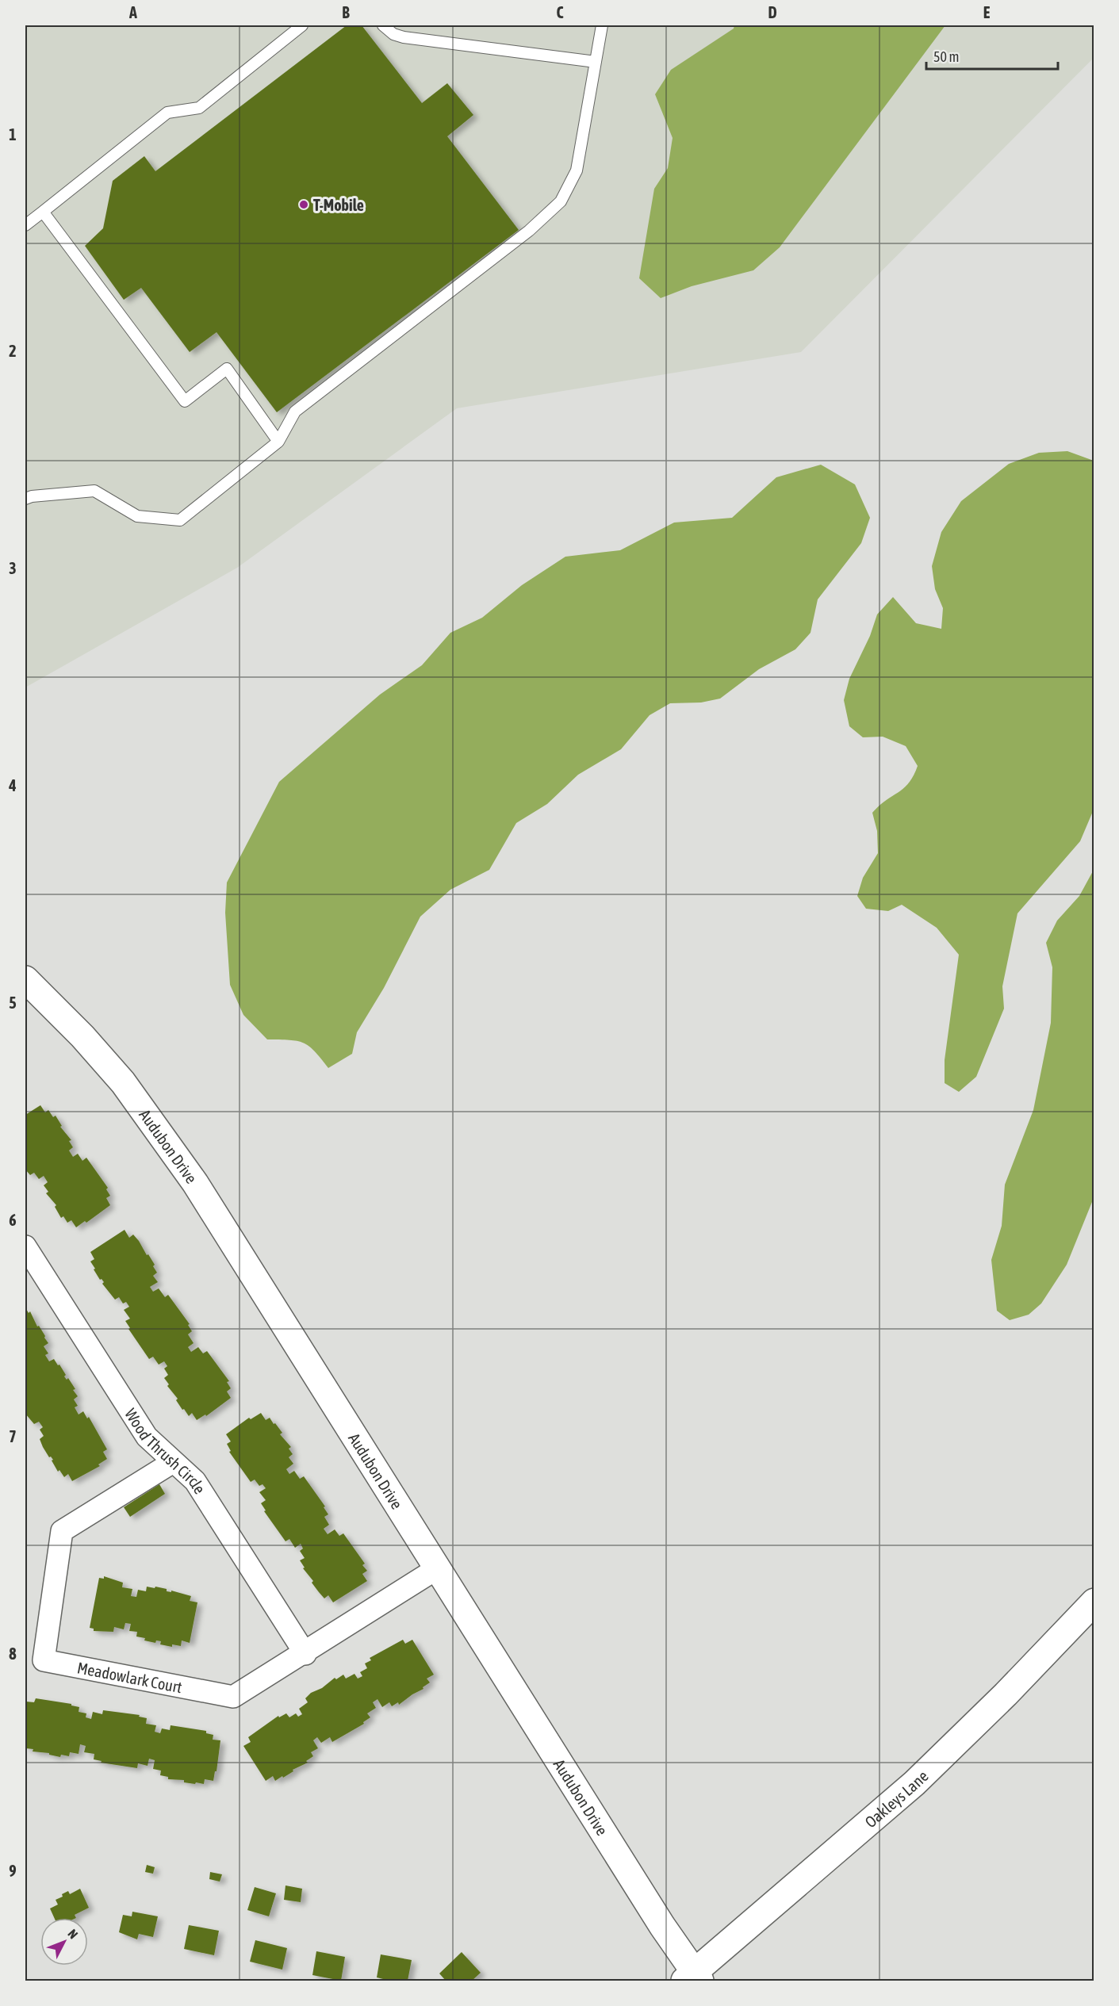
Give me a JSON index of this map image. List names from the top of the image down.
{
  "streets": {
    "street": [
      "Audubon Drive",
      "Wood Thrush Circle",
      "Meadowlark Court",
      "Oakleys Lane"
    ]
  },
  "crossings": [
    ["Audubon Drive", "Meadowlark Court"],
    ["Audubon Drive", "Oakleys Lane"],
    ["Wood Thrush Circle", "Meadowlark Court"]
  ],
  "places": ["T-Mobile"],
  "scale_bar": "50 m",
  "north": "top right",
  "grid": {
    "columns": [
      "A",
      "B",
      "C",
      "D",
      "E"
    ],
    "rows": [
      "1",
      "2",
      "3",
      "4",
      "5",
      "6",
      "7",
      "8",
      "9"
    ]
  }
}
